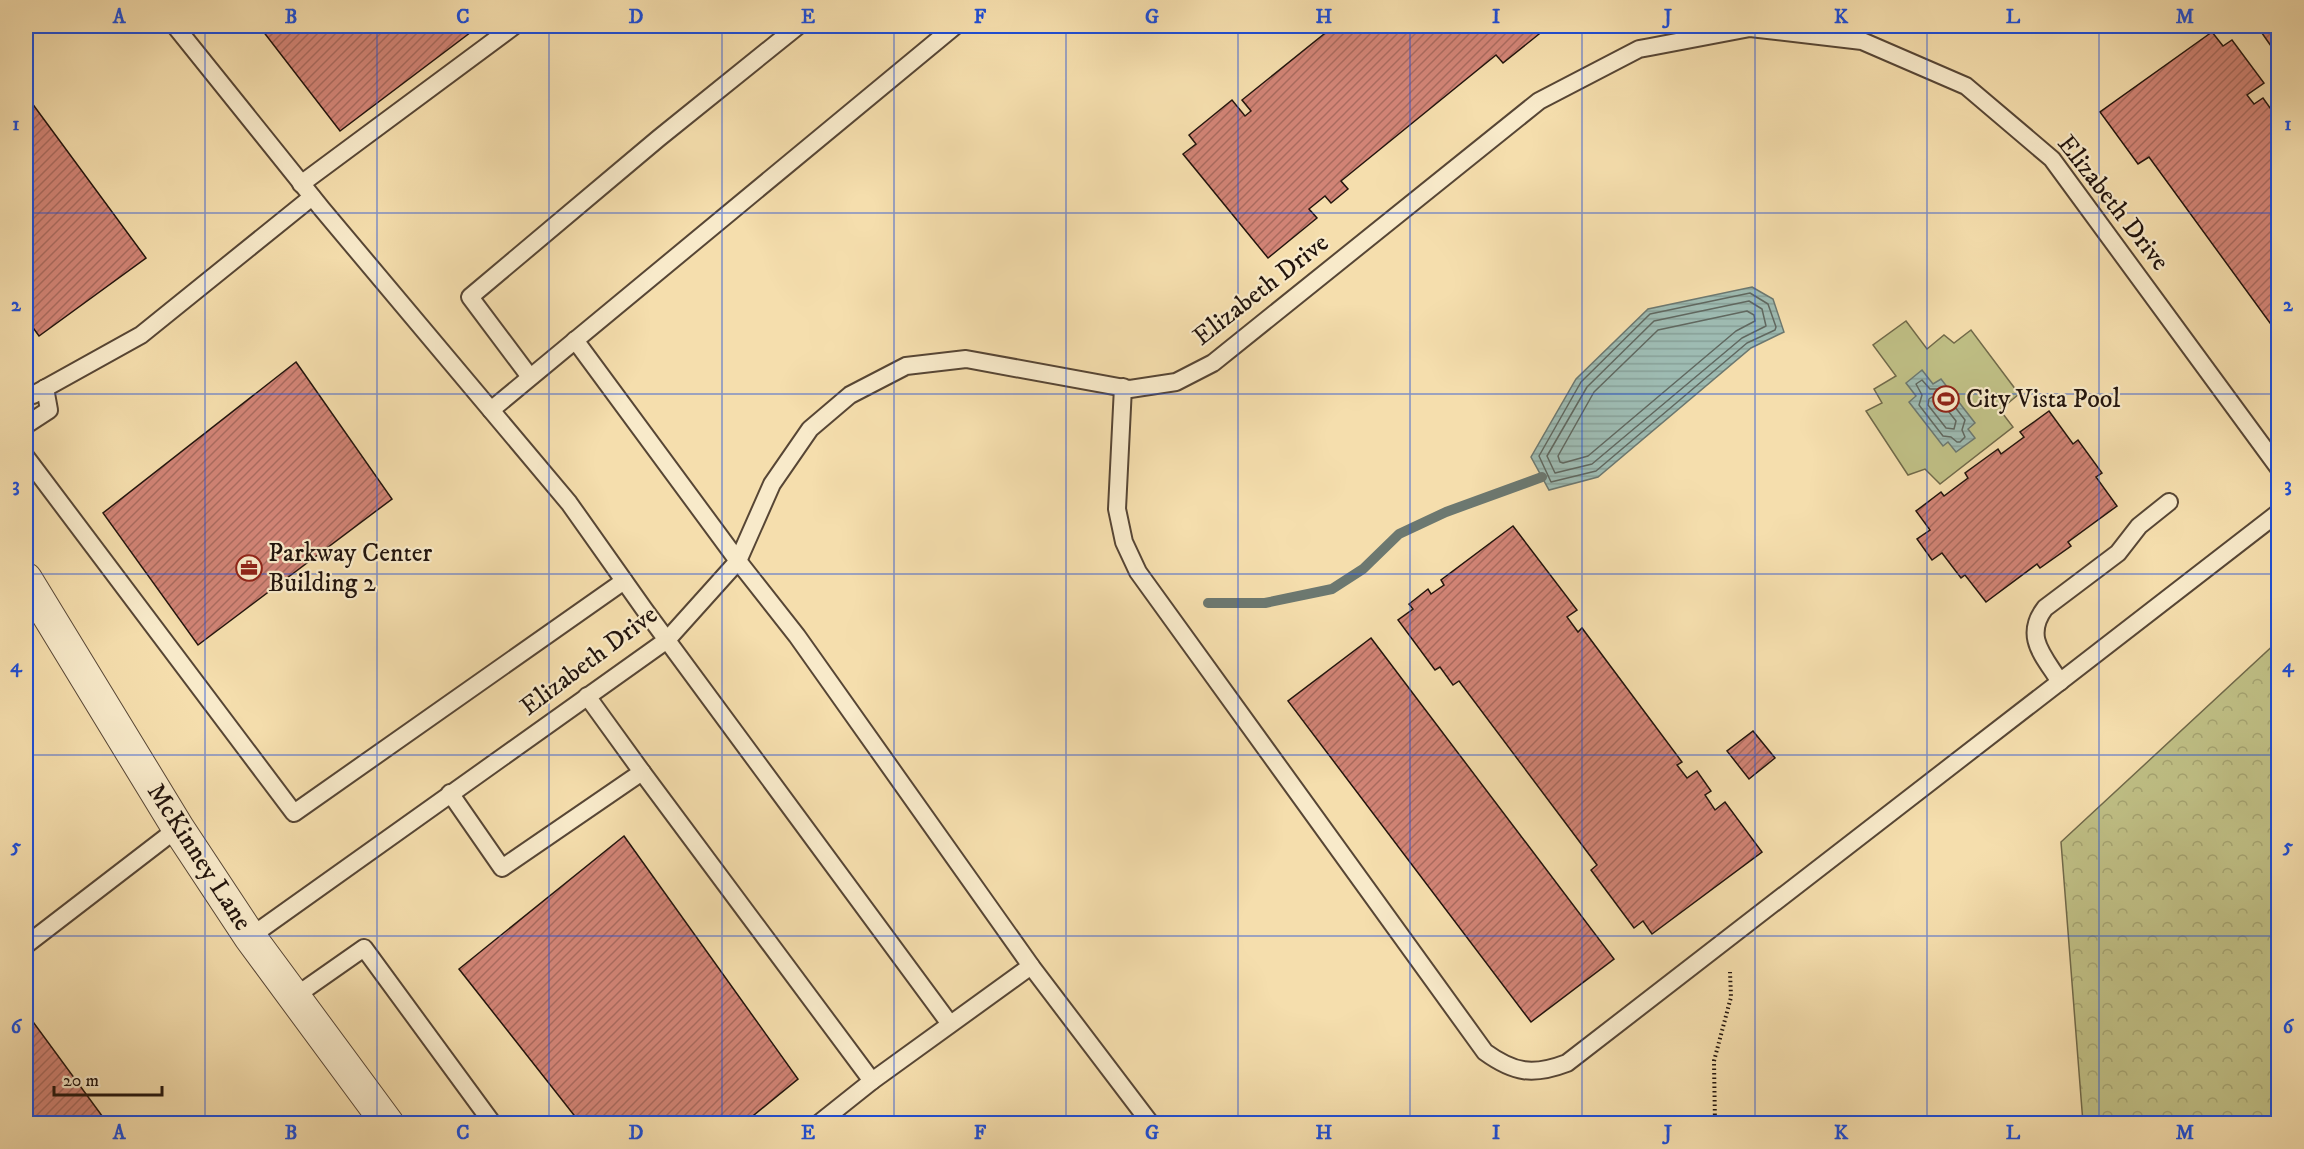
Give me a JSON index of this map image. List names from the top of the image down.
{
  "streets": {
    "street": ["McKinney Lane"],
    "lane": ["Elizabeth Drive"]
  },
  "crossings": [
    ["Elizabeth Drive", "McKinney Lane"]
  ],
  "places": {
    "sports": ["City Vista Pool"],
    "office": ["Parkway Center Building 2"]
  },
  "scale_bar": "20 m",
  "grid": {
    "columns": [
      "A",
      "B",
      "C",
      "D",
      "E",
      "F",
      "G",
      "H",
      "I",
      "J",
      "K",
      "L",
      "M"
    ],
    "rows": [
      "1",
      "2",
      "3",
      "4",
      "5",
      "6"
    ]
  }
}
